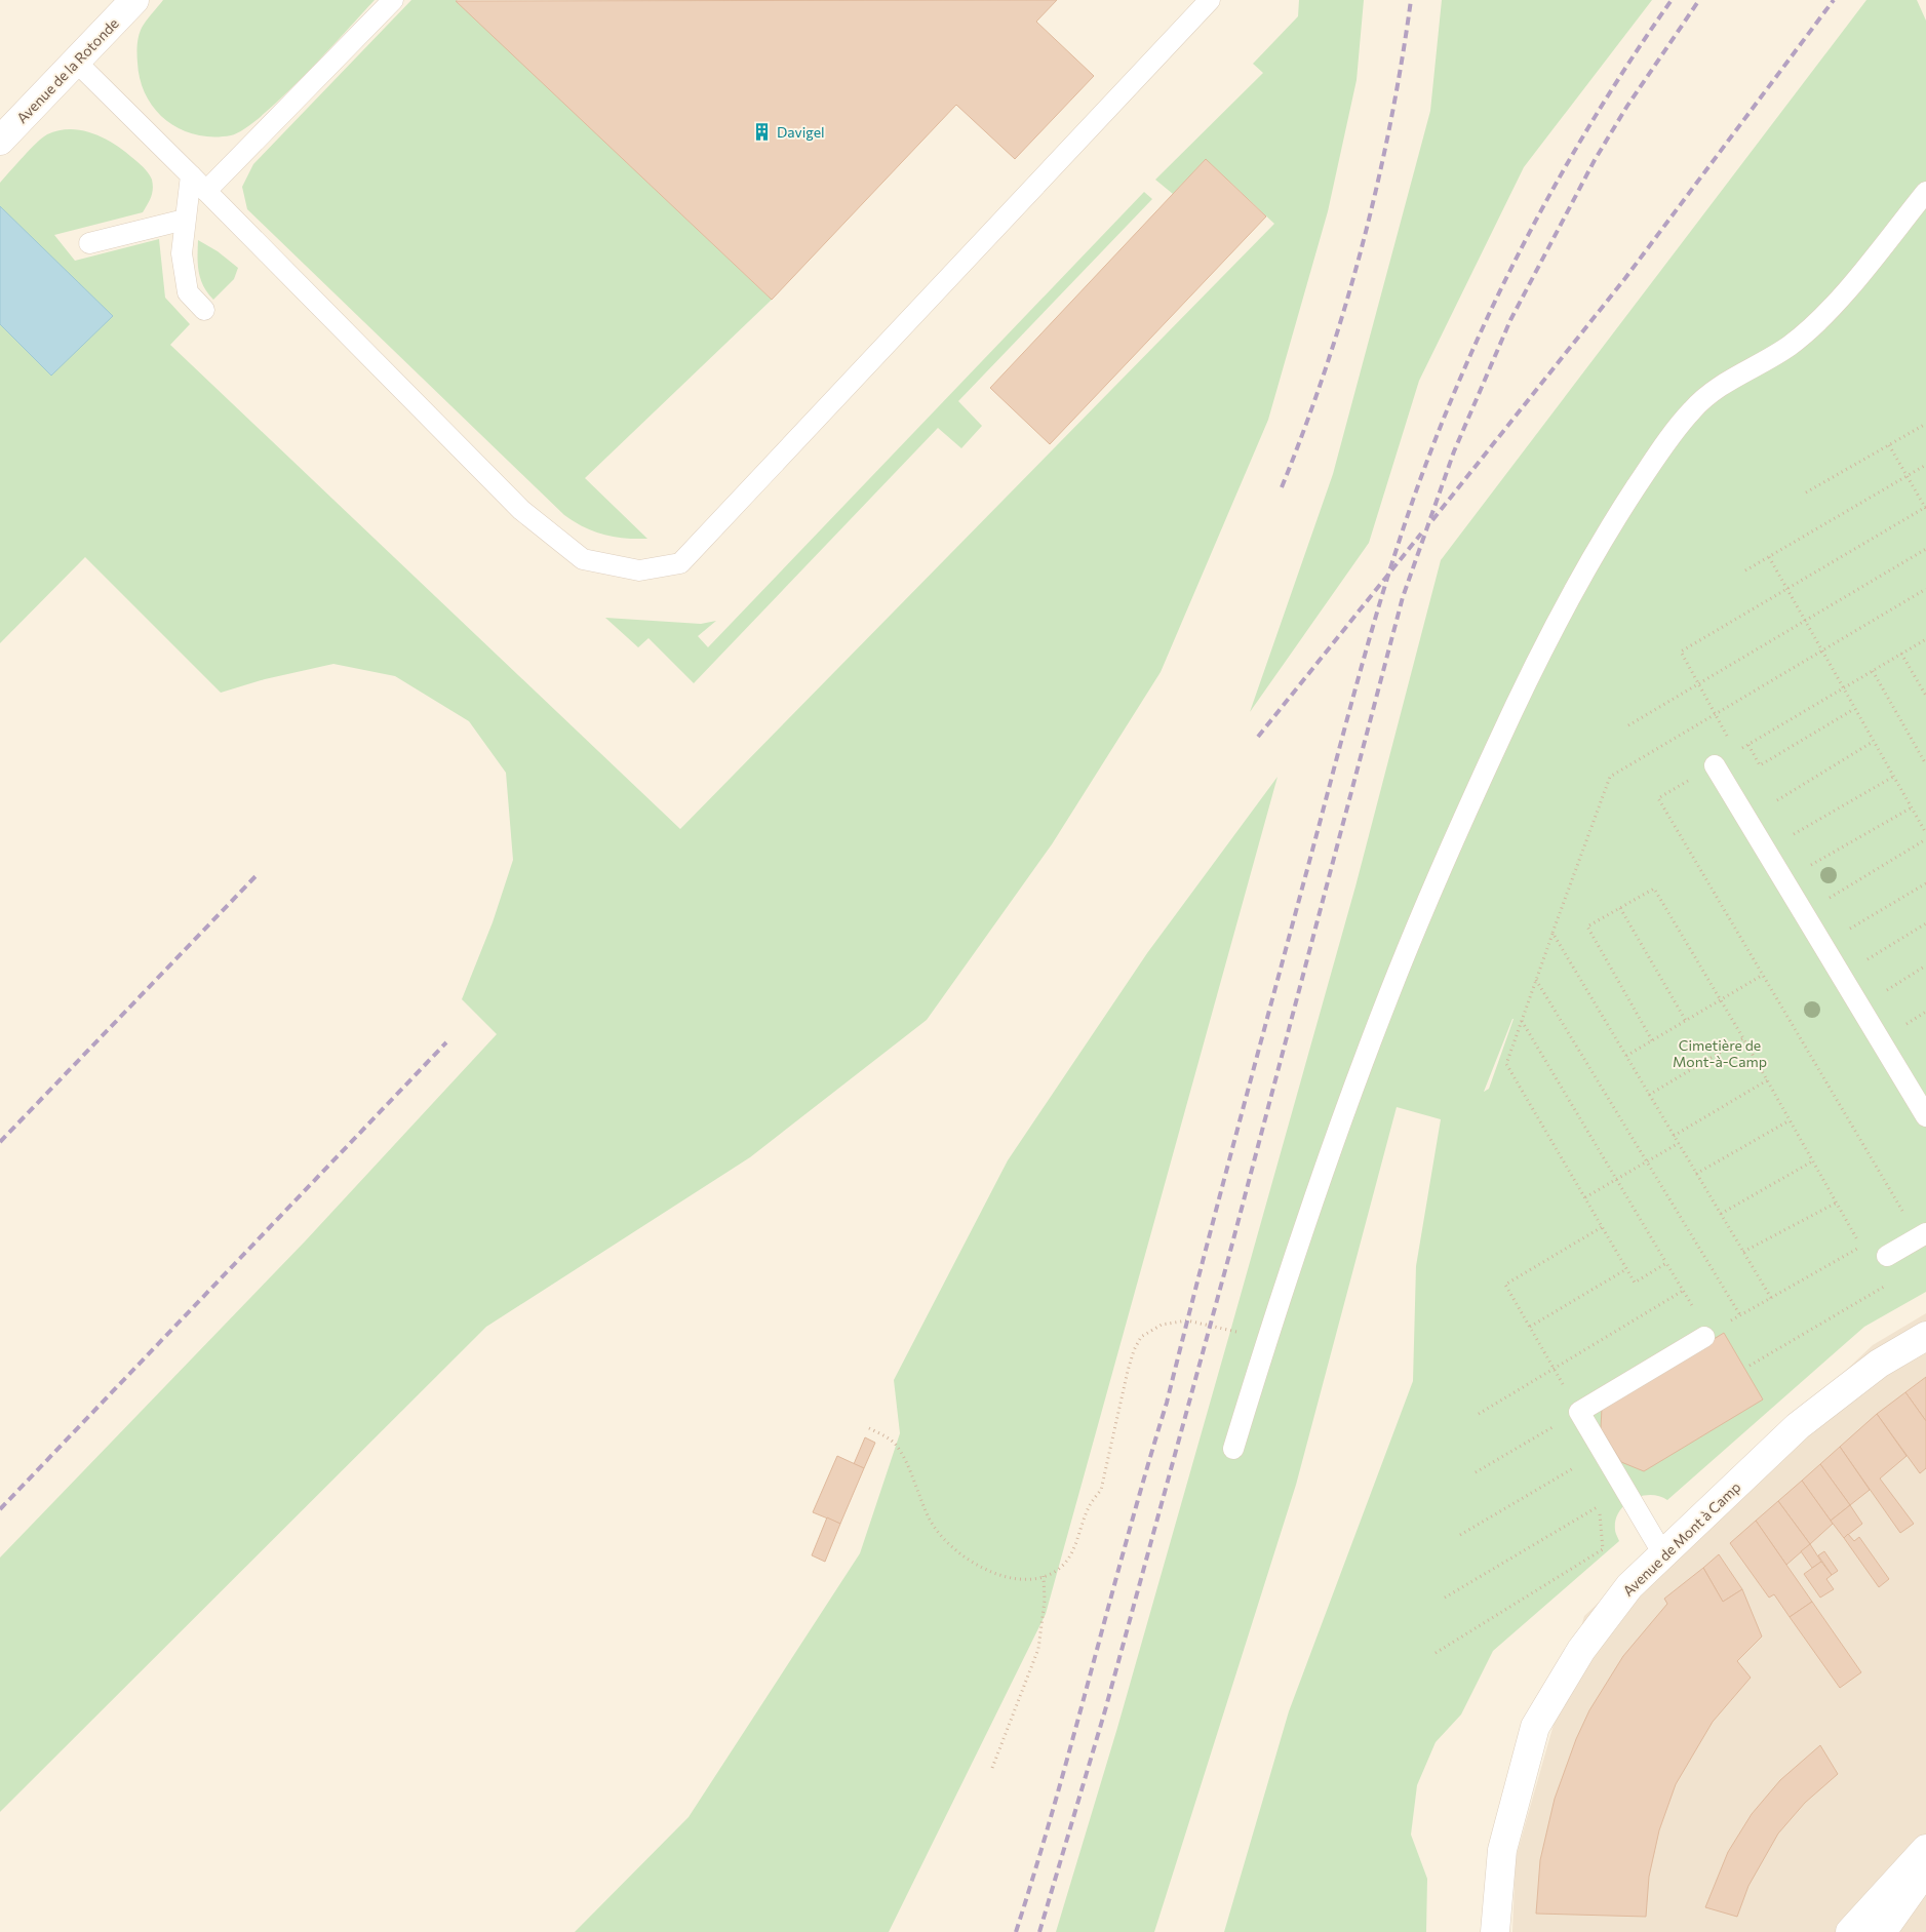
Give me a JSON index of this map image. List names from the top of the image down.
{
  "streets": {
    "street": ["Avenue de la Rotonde", "Avenue de Mont à Camp"]
  },
  "parks": ["Cimetière de Mont-à-Camp"],
  "places": {
    "building": ["Davigel"]
  }
}
